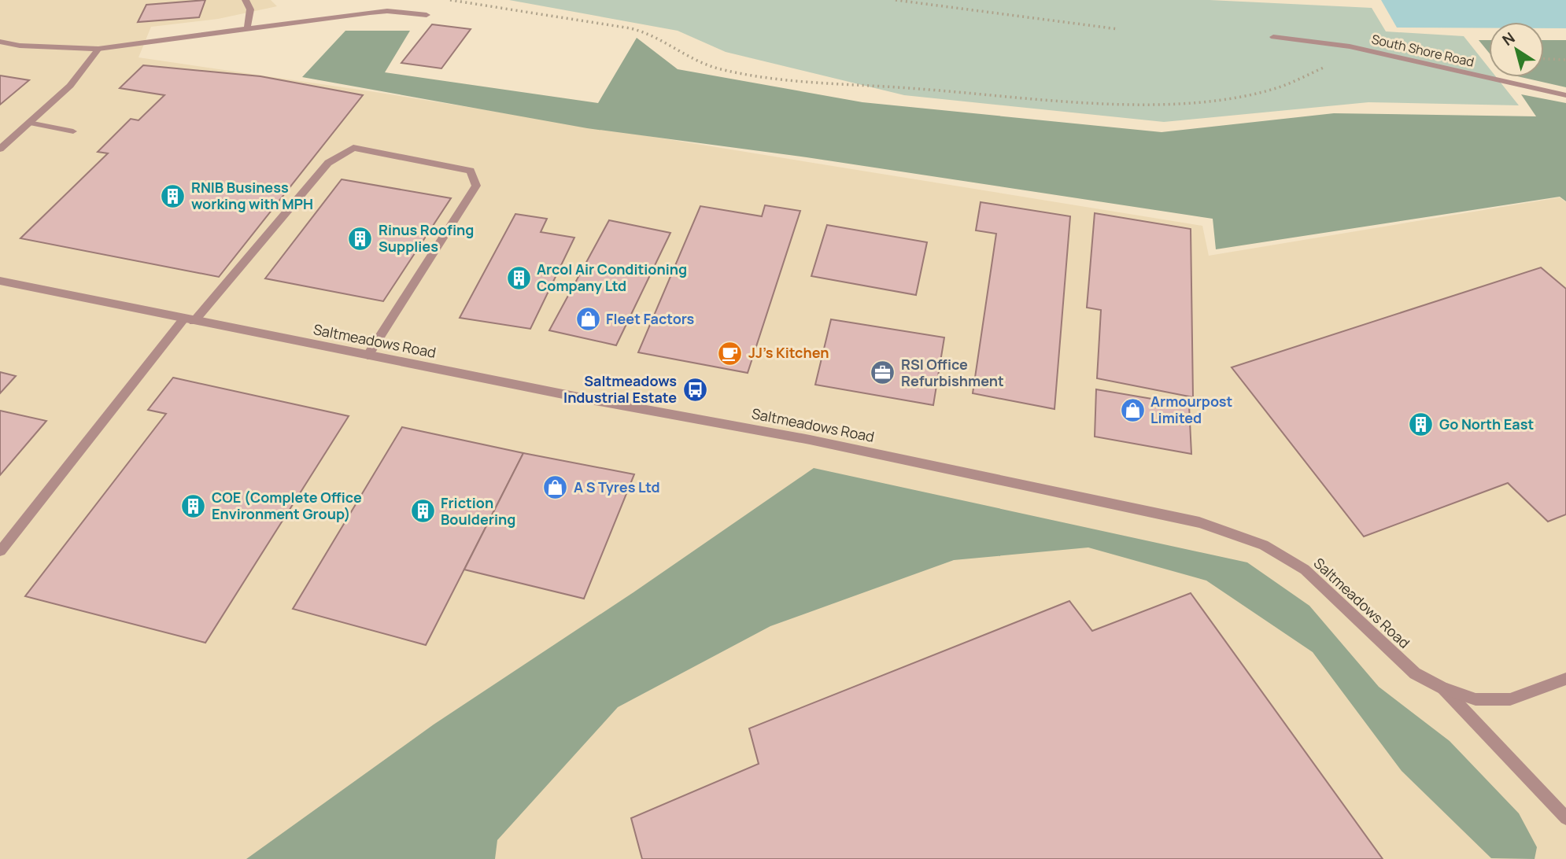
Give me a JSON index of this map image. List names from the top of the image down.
{
  "streets": {
    "street": ["South Shore Road", "Saltmeadows Road"]
  },
  "places": {
    "building": [
      "RNIB Business working with MPH",
      "Rinus Roofing Supplies",
      "Arcol Air Conditioning Company Ltd",
      "Go North East",
      "COE (Complete Office Environment Group)",
      "Friction Bouldering"
    ],
    "shop": ["Fleet Factors", "Armourpost Limited", "A S Tyres Ltd"],
    "cafe": ["JJ's Kitchen"],
    "office": ["RSI Office Refurbishment"],
    "bus stop": ["Saltmeadows Industrial Estate"]
  },
  "north": "top left"
}
